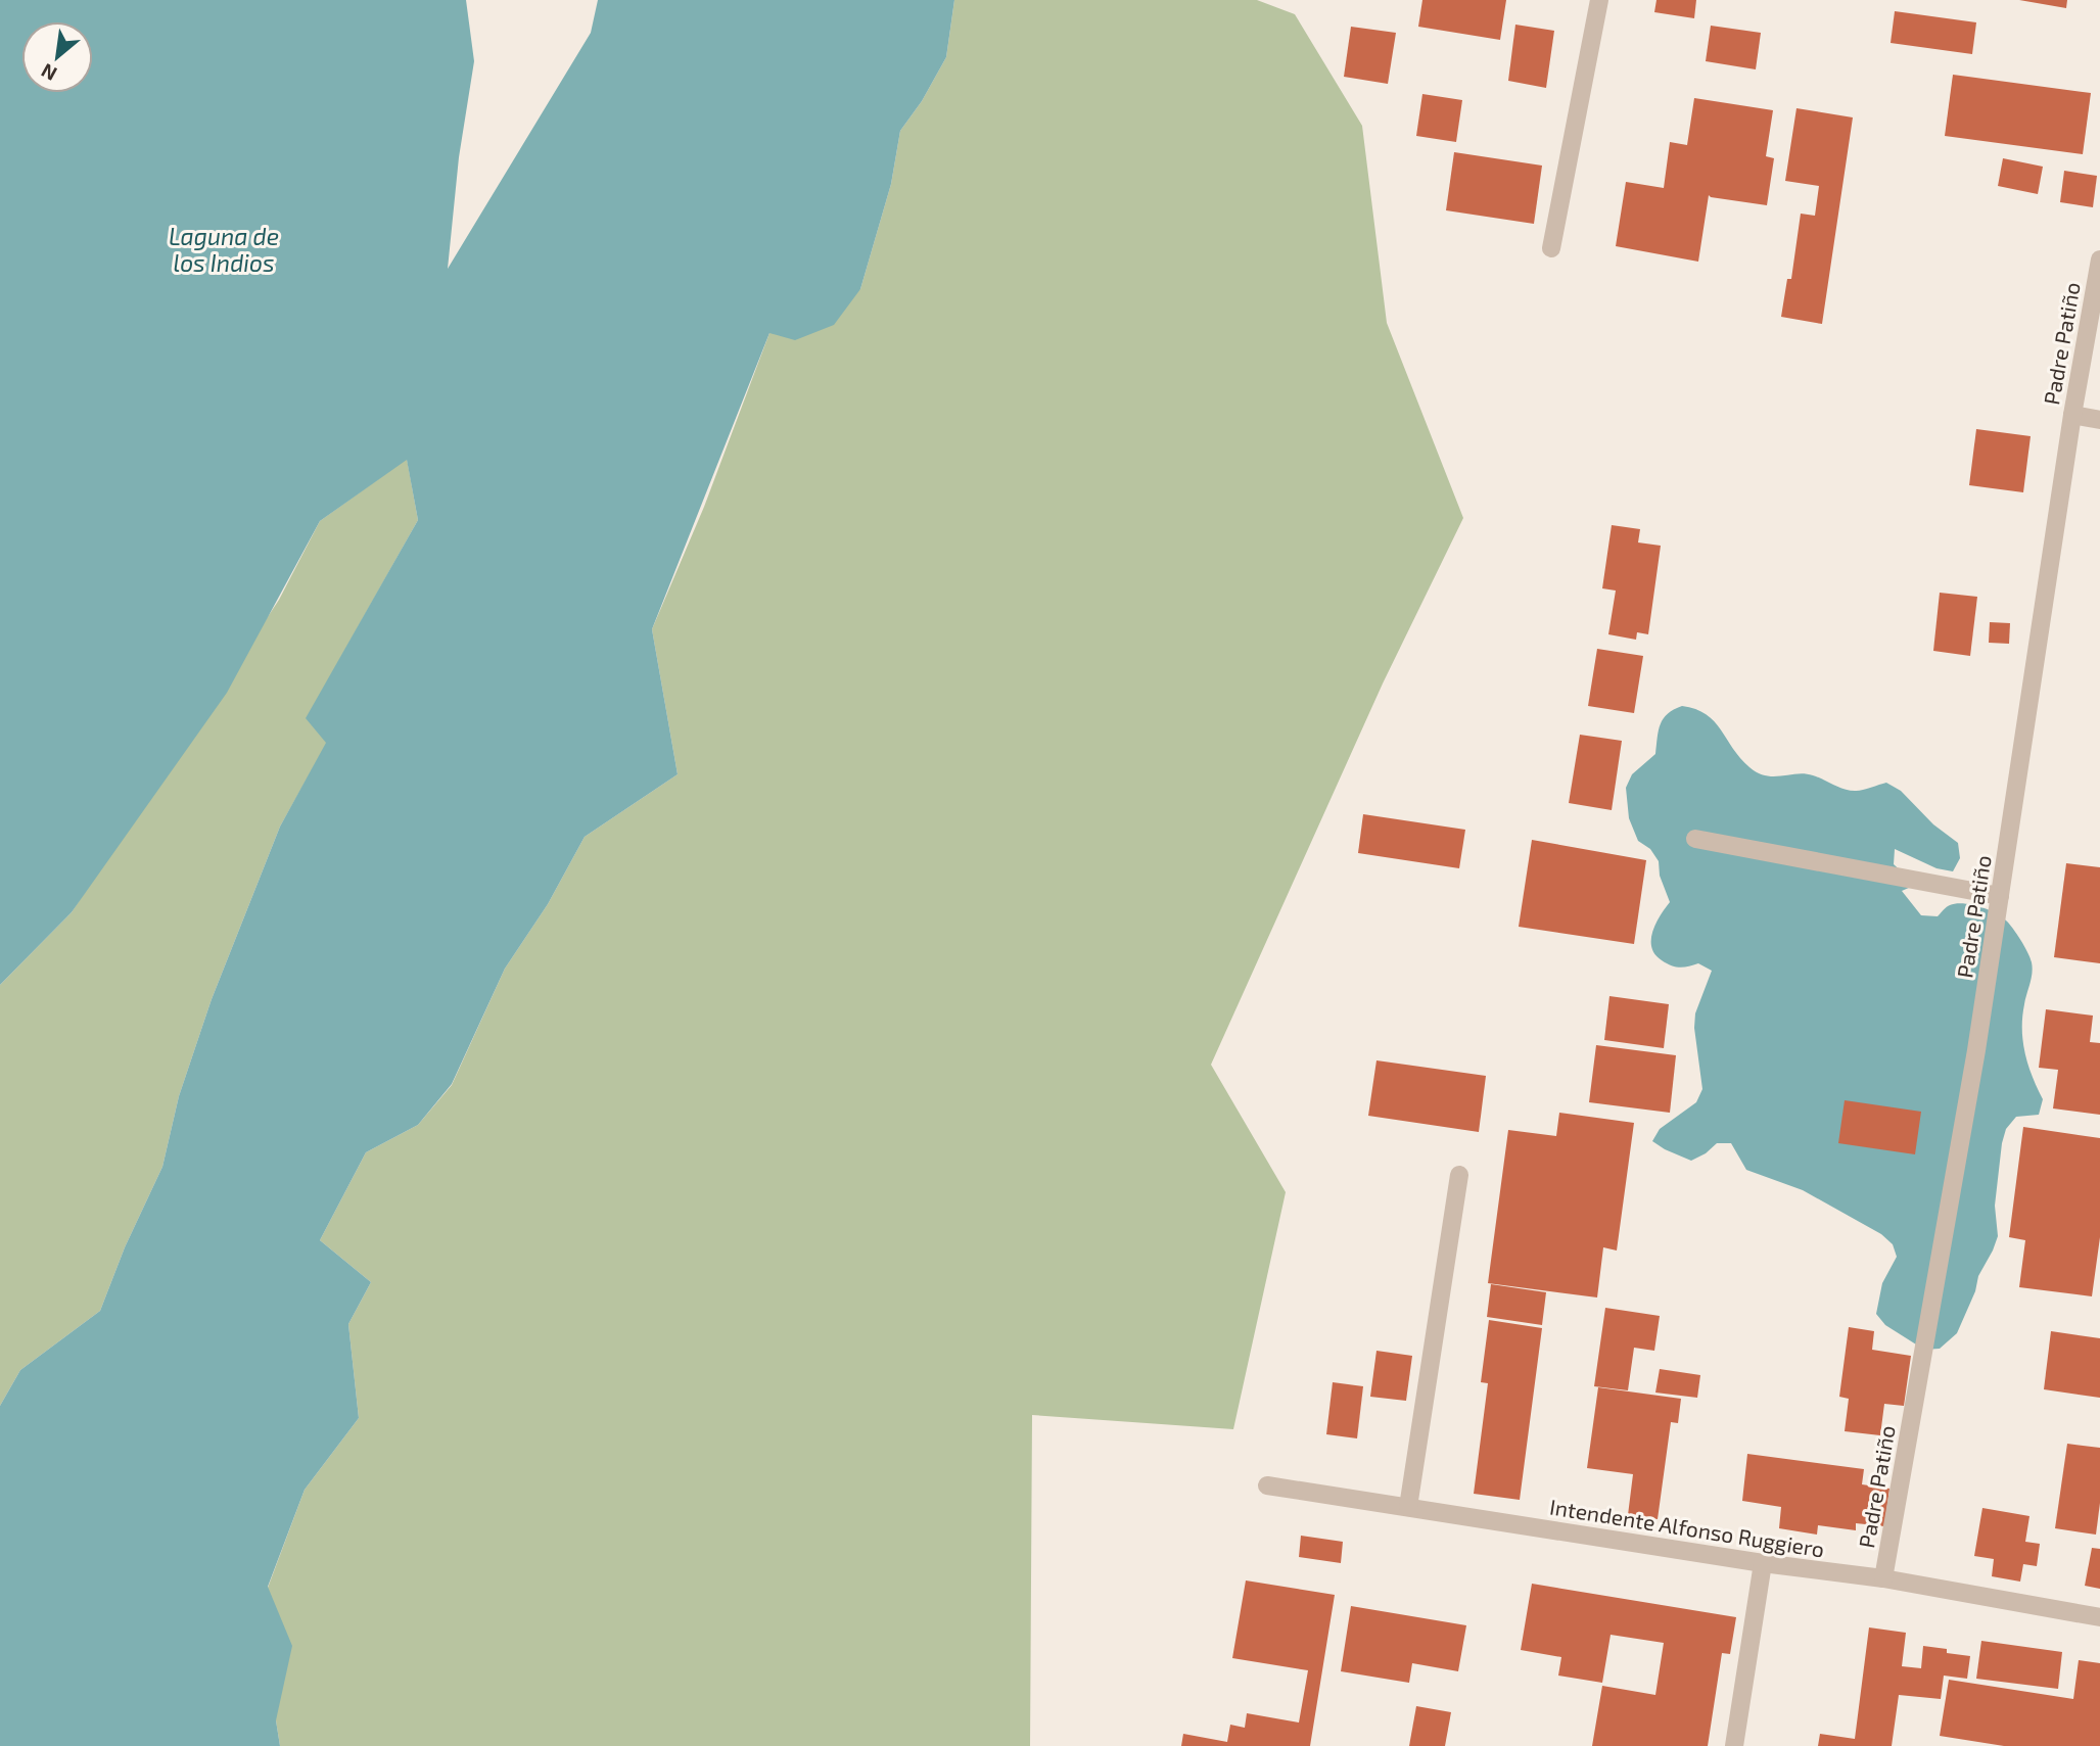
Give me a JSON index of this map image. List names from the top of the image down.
{
  "streets": {
    "street": ["Padre Patiño", "Intendente Alfonso Ruggiero"]
  },
  "crossings": [
    ["Padre Patiño", "Intendente Alfonso Ruggiero"]
  ],
  "water": ["Laguna de los Indios"],
  "north": "bottom left"
}
